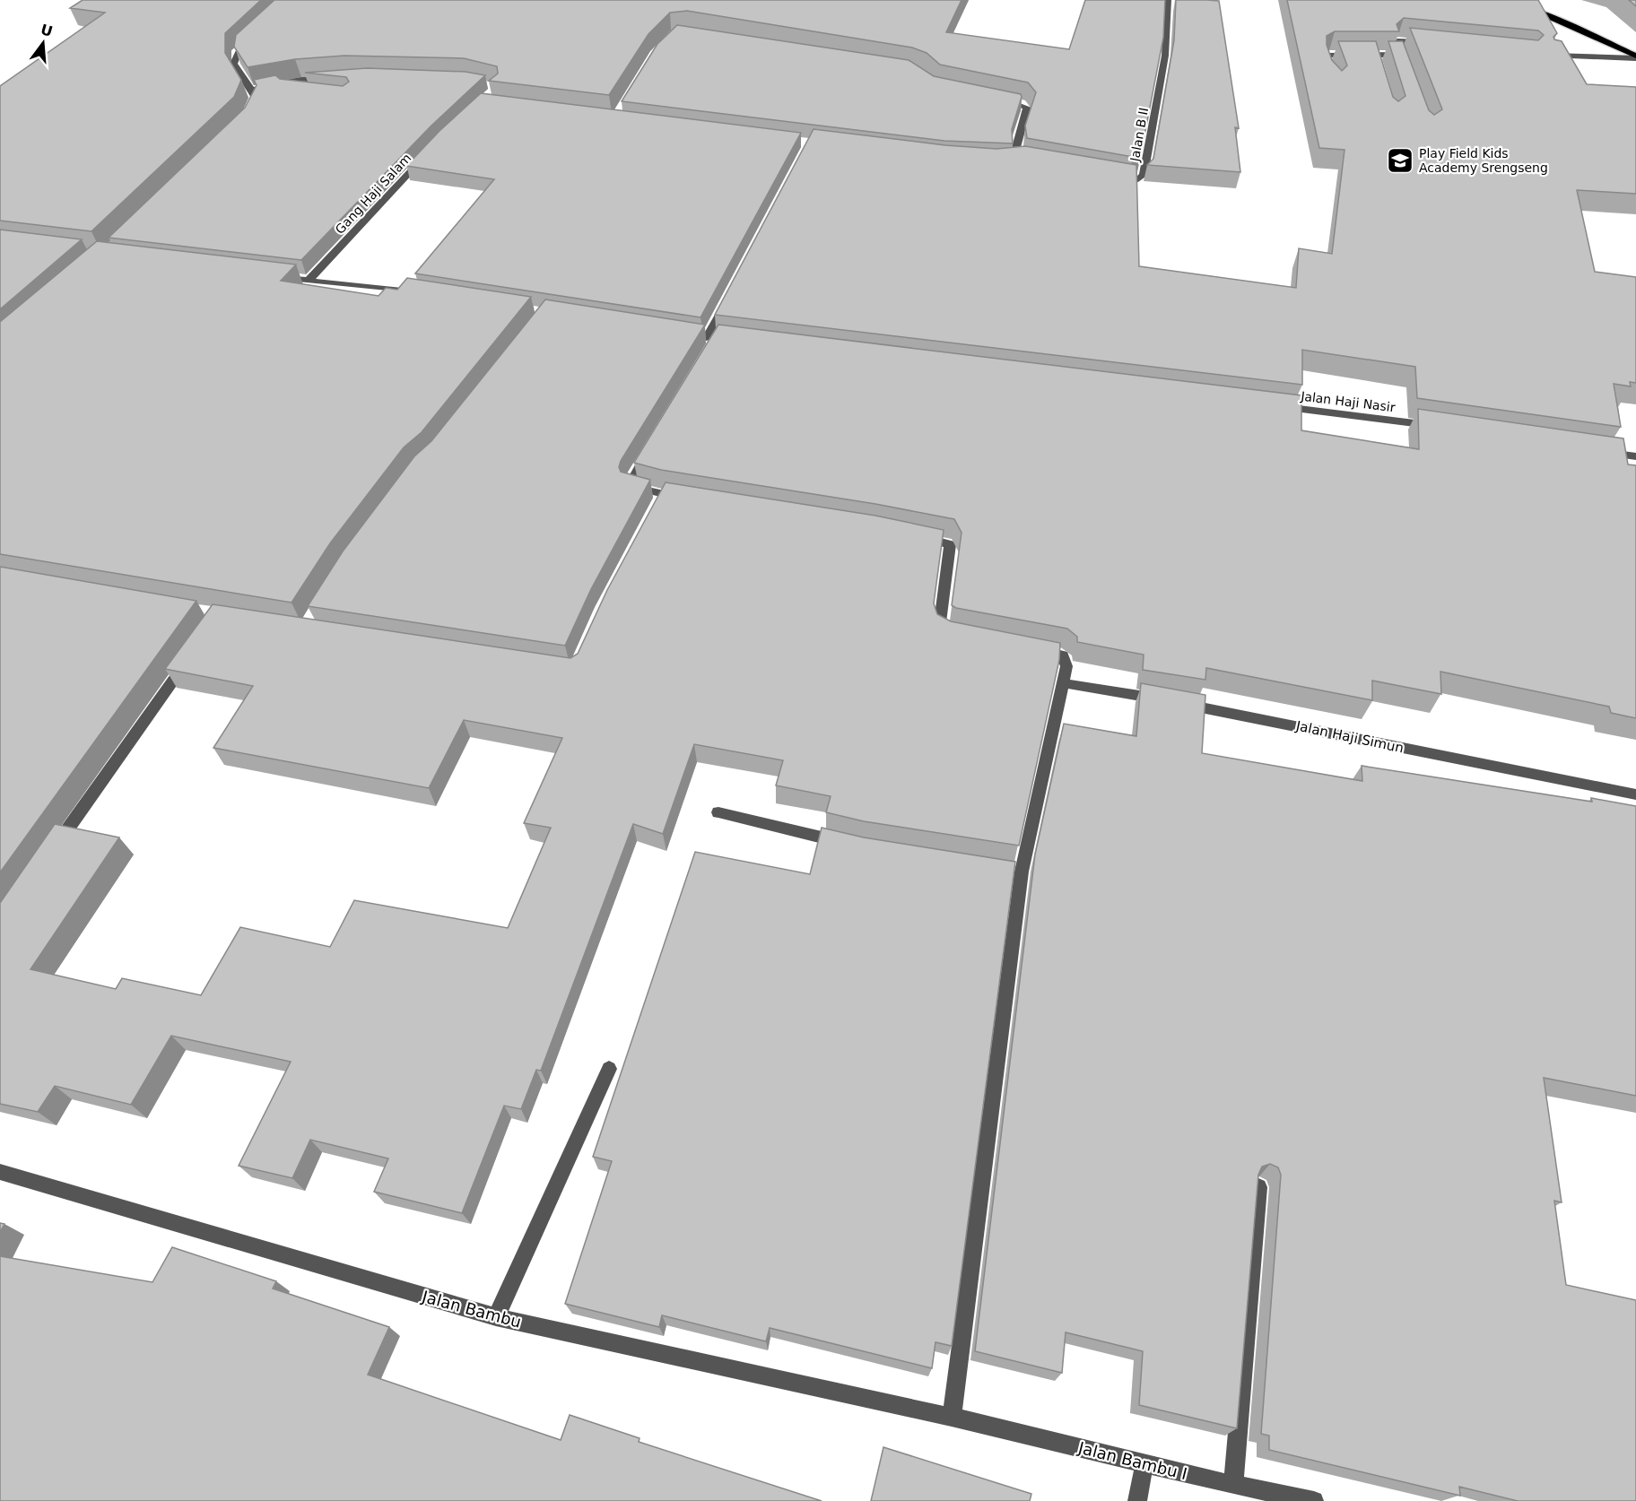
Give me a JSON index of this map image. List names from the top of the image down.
{
  "streets": {
    "street": [
      "Jalan B II",
      "Gang Haji Salam",
      "Jalan Haji Nasir",
      "Jalan Haji Simun",
      "Jalan Bambu",
      "Jalan Bambu I"
    ]
  },
  "crossings": [
    ["Jalan Bambu", "Jalan Bambu I"]
  ],
  "places": {
    "school or university": ["Play Field Kids Academy Srengseng"]
  },
  "north": "top"
}
